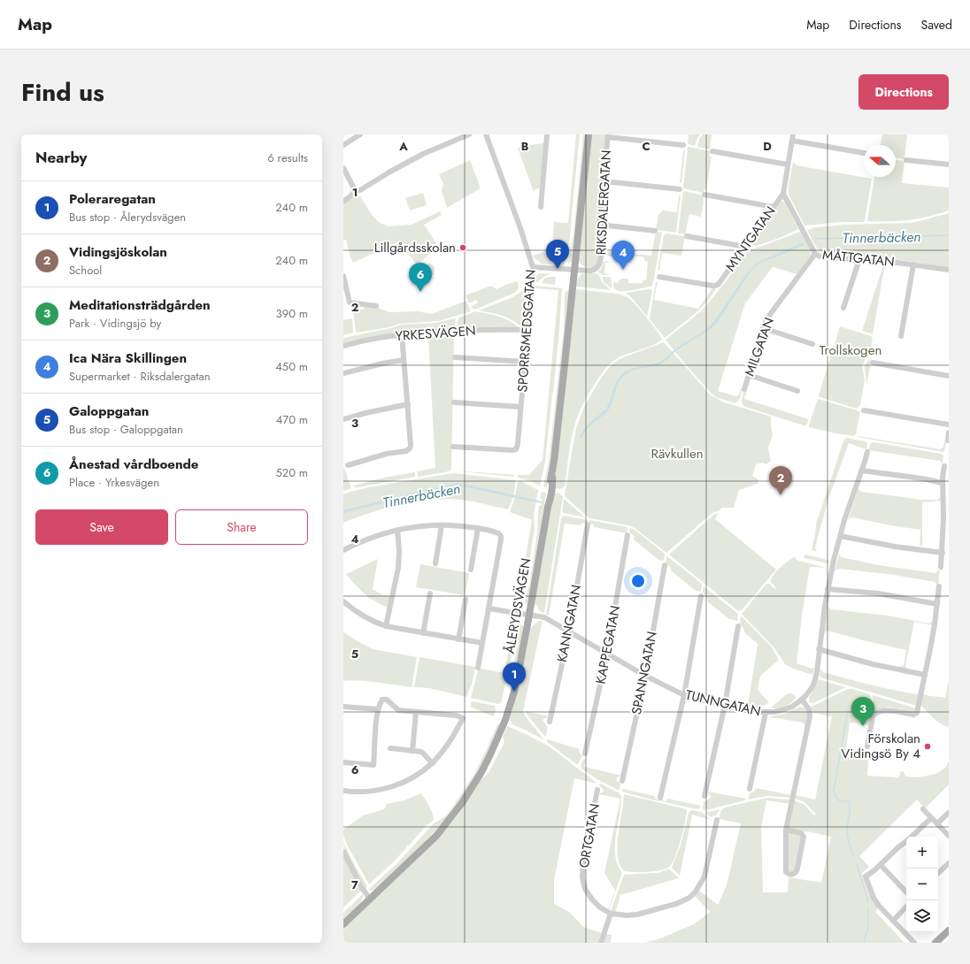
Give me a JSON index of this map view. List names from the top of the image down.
{
  "streets": {
    "main road": ["ÅLERYDSVÄGEN"],
    "street": [
      "RIKSDALERGATAN",
      "MYNTGATAN",
      "MÅTTGATAN",
      "SPORRSMEDSGATAN",
      "YRKESVÄGEN",
      "MILGATAN",
      "KANNGATAN",
      "KAPPEGATAN",
      "SPANNGATAN",
      "TUNNGATAN",
      "ORTGATAN"
    ]
  },
  "crossings": [
    ["RIKSDALERGATAN", "ÅLERYDSVÄGEN"],
    ["MYNTGATAN", "MÅTTGATAN"],
    ["MÅTTGATAN", "MILGATAN"],
    ["SPORRSMEDSGATAN", "YRKESVÄGEN"],
    ["ÅLERYDSVÄGEN", "TUNNGATAN"],
    ["KANNGATAN", "TUNNGATAN"],
    ["KAPPEGATAN", "TUNNGATAN"],
    ["SPANNGATAN", "TUNNGATAN"]
  ],
  "water": ["Tinnerbäcken"],
  "parks": ["Trollskogen", "Rävkullen"],
  "places": ["Lillgårdsskolan", "Förskolan Vidingsö By 4"],
  "north": "left",
  "page": {
    "header": "Map",
    "nav": ["Map", "Directions", "Saved"],
    "title": "Find us",
    "buttons": [
      "Directions",
      ["Save", "Share"]
    ],
    "heading": ["Nearby", "6 results"],
    "list": [
      {
        "mark": "1",
        "name": "Poleraregatan",
        "note": "Bus stop · Ålerydsvägen",
        "value": "240 m"
      },
      {
        "mark": "2",
        "name": "Vidingsjöskolan",
        "note": "School",
        "value": "240 m"
      },
      {
        "mark": "3",
        "name": "Meditationsträdgården",
        "note": "Park · Vidingsjö by",
        "value": "390 m"
      },
      {
        "mark": "4",
        "name": "Ica Nära Skillingen",
        "note": "Supermarket · Riksdalergatan",
        "value": "450 m"
      },
      {
        "mark": "5",
        "name": "Galoppgatan",
        "note": "Bus stop · Galoppgatan",
        "value": "470 m"
      },
      {
        "mark": "6",
        "name": "Ånestad vårdboende",
        "note": "Place · Yrkesvägen",
        "value": "520 m"
      }
    ],
    "pins": [
      "5",
      "4",
      "6",
      "2",
      "1",
      "3"
    ],
    "map_buttons": ["+", "−"]
  },
  "grid": {
    "columns": [
      "A",
      "B",
      "C",
      "D"
    ],
    "rows": [
      "1",
      "2",
      "3",
      "4",
      "5",
      "6",
      "7"
    ]
  }
}
